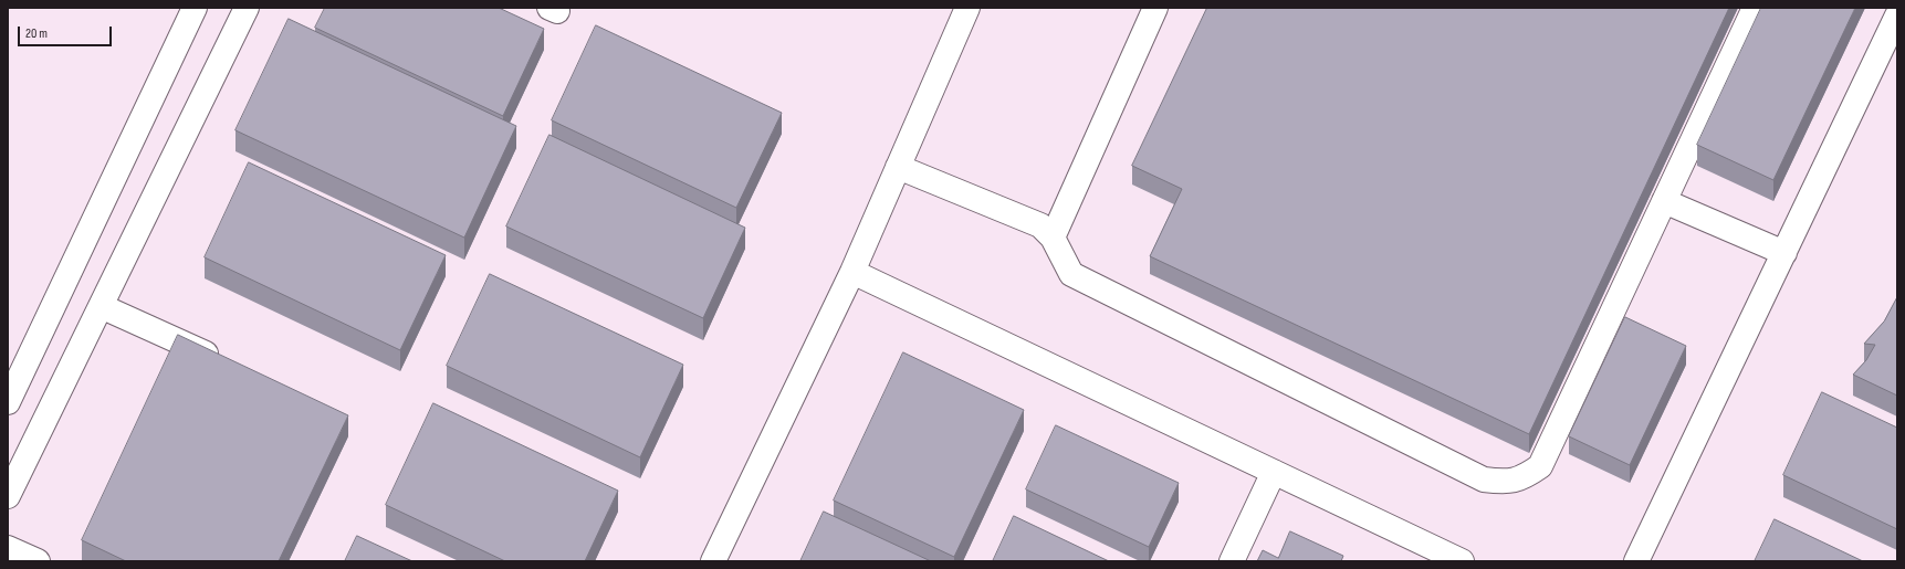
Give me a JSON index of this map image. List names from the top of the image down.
{
  "scale_bar": "20 m"
}
